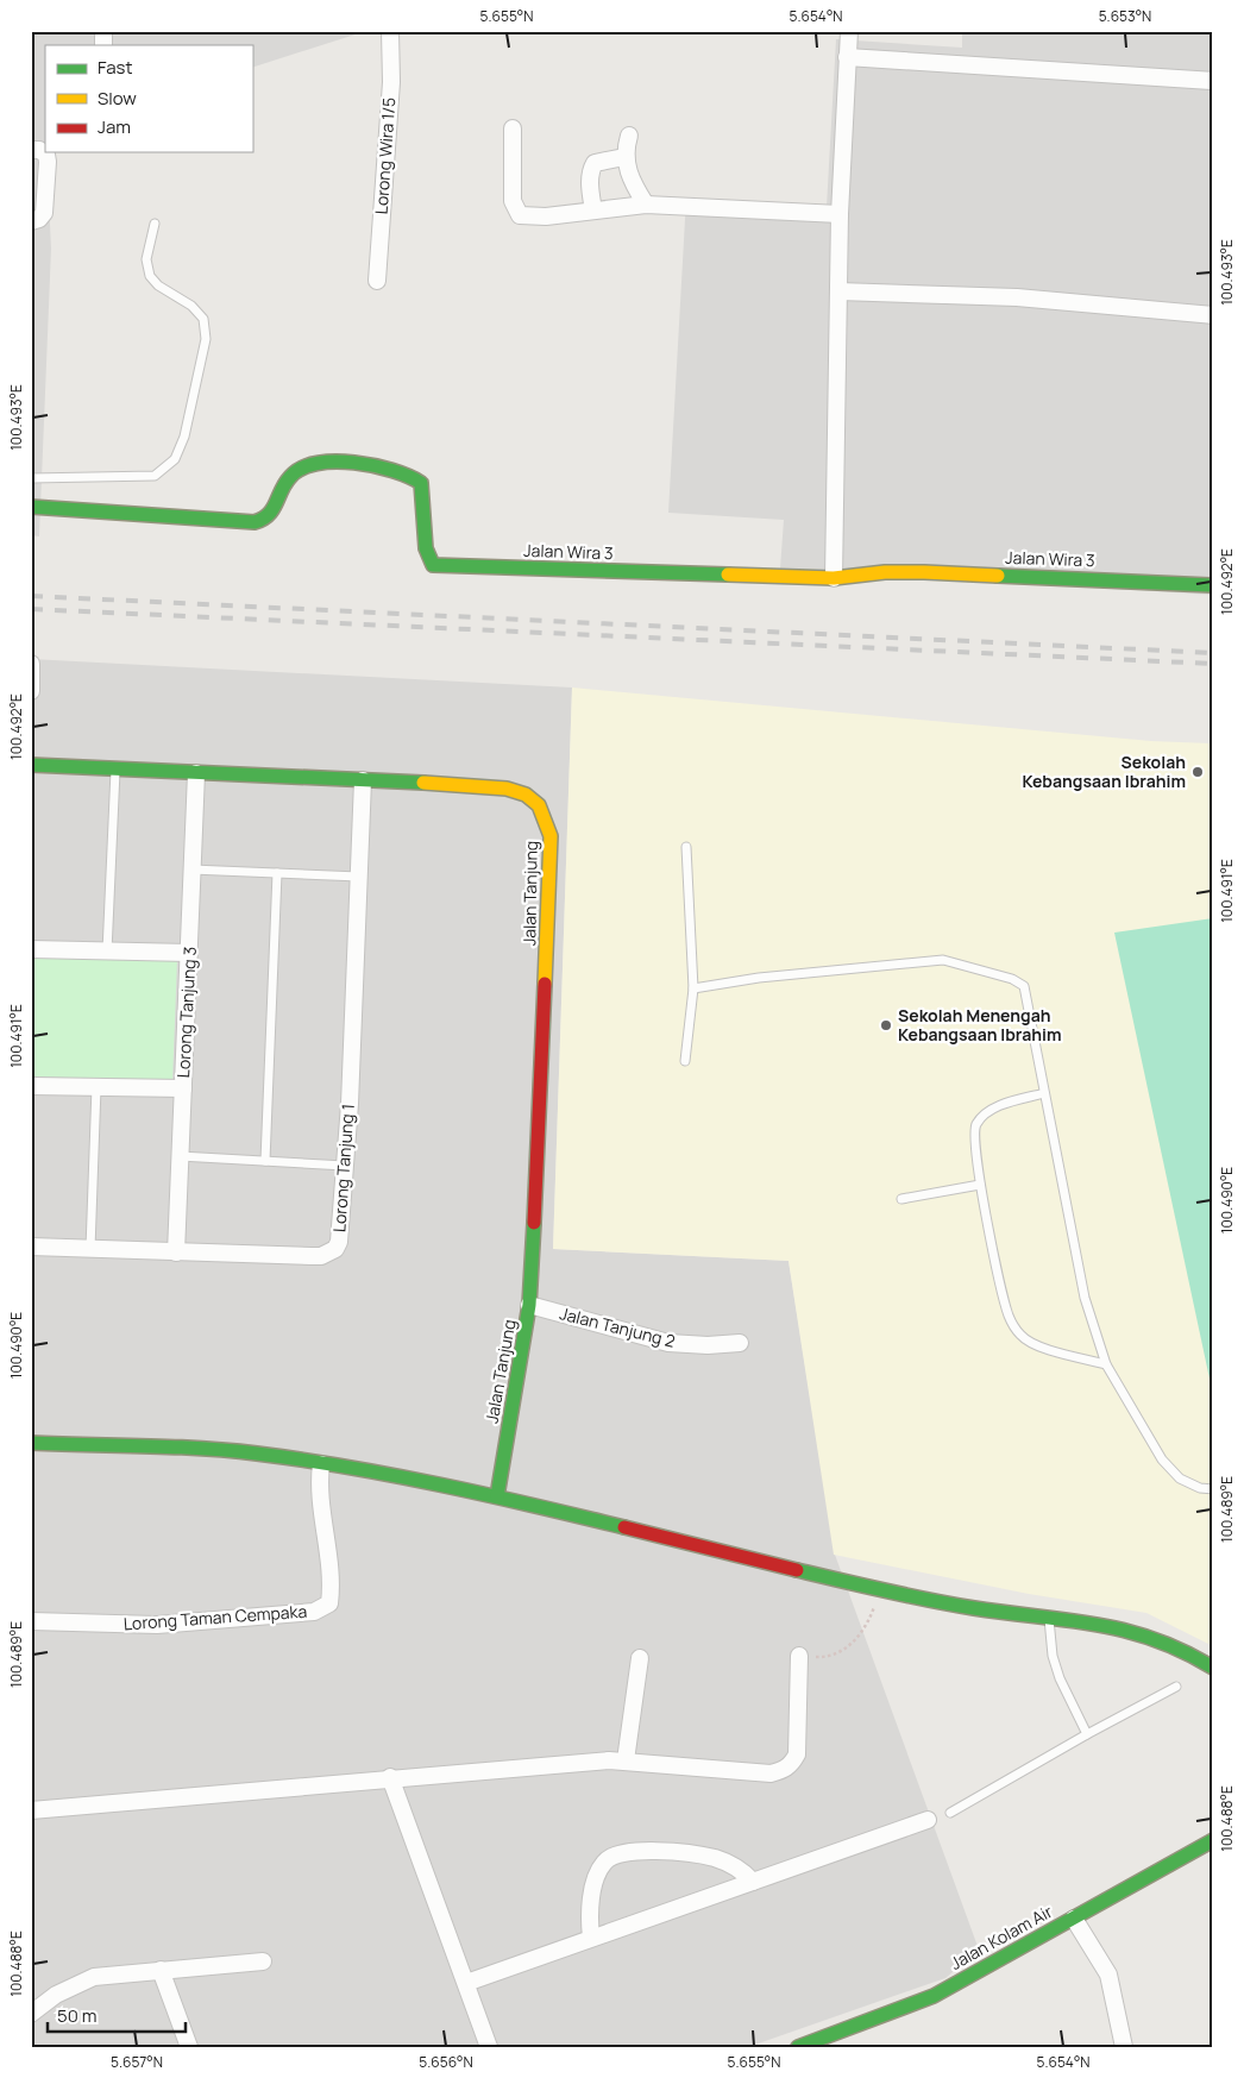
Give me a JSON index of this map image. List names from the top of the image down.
{
  "streets": {
    "street": [
      "Lorong Wira 1/5",
      "Jalan Wira 3",
      "Jalan Tanjung",
      "Lorong Tanjung 3",
      "Lorong Tanjung 1",
      "Jalan Tanjung 2",
      "Lorong Taman Cempaka",
      "Jalan Kolam Air"
    ]
  },
  "crossings": [
    ["Jalan Tanjung", "Lorong Tanjung 3"],
    ["Jalan Tanjung", "Lorong Tanjung 1"],
    ["Jalan Tanjung", "Jalan Tanjung 2"],
    ["Lorong Tanjung 3", "Lorong Tanjung 1"]
  ],
  "places": ["Sekolah Kebangsaan Ibrahim", "Sekolah Menengah Kebangsaan Ibrahim"],
  "legend": ["Fast", "Slow", "Jam"],
  "scale_bar": "50 m",
  "coordinates": [
    "5.655°N",
    "5.654°N",
    "5.653°N",
    "100.493°E",
    "100.492°E",
    "100.491°E",
    "100.490°E",
    "100.489°E",
    "100.488°E",
    "5.657°N",
    "5.656°N"
  ]
}
